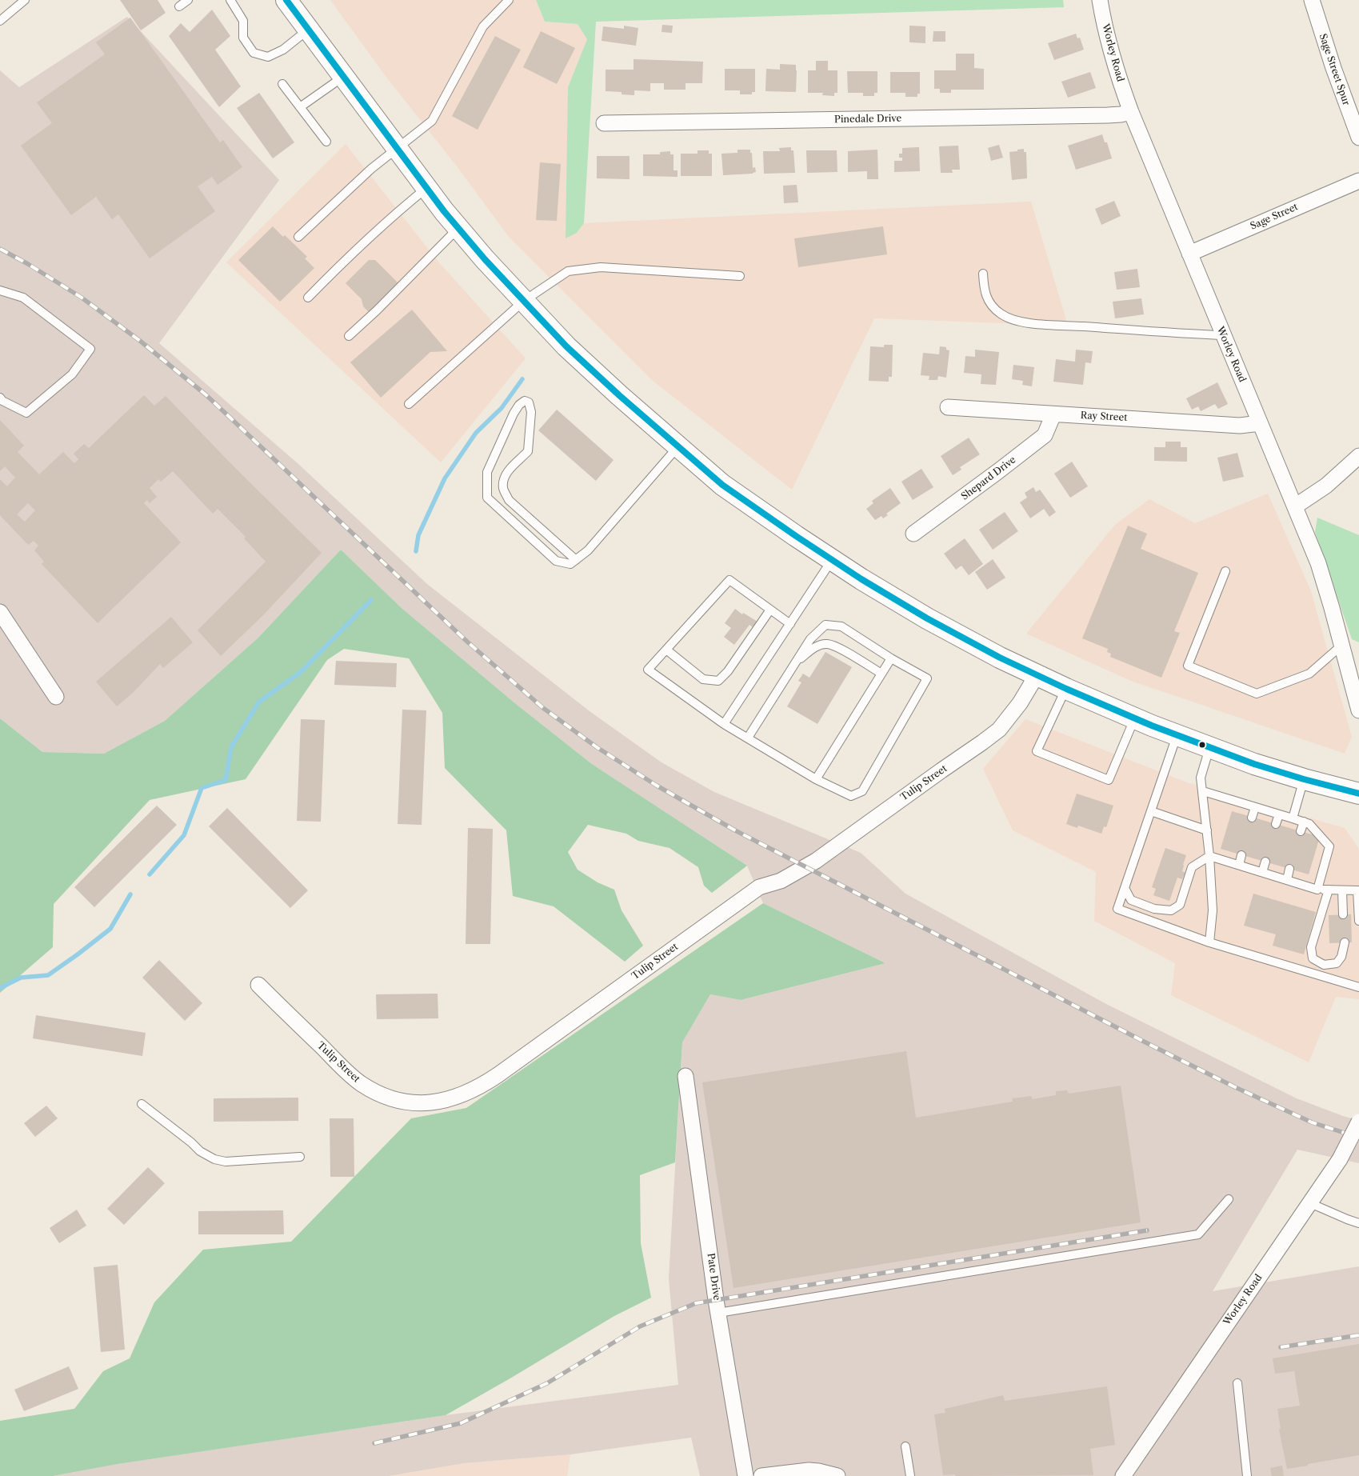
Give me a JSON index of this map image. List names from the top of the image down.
{
  "streets": {
    "street": [
      "Worley Road",
      "Sage Street Spur",
      "Pinedale Drive",
      "Sage Street",
      "Ray Street",
      "Shepard Drive",
      "Tulip Street",
      "Pate Drive"
    ]
  },
  "crossings": [
    ["Worley Road", "Pinedale Drive"],
    ["Worley Road", "Sage Street"],
    ["Worley Road", "Ray Street"],
    ["Ray Street", "Shepard Drive"]
  ]
}
